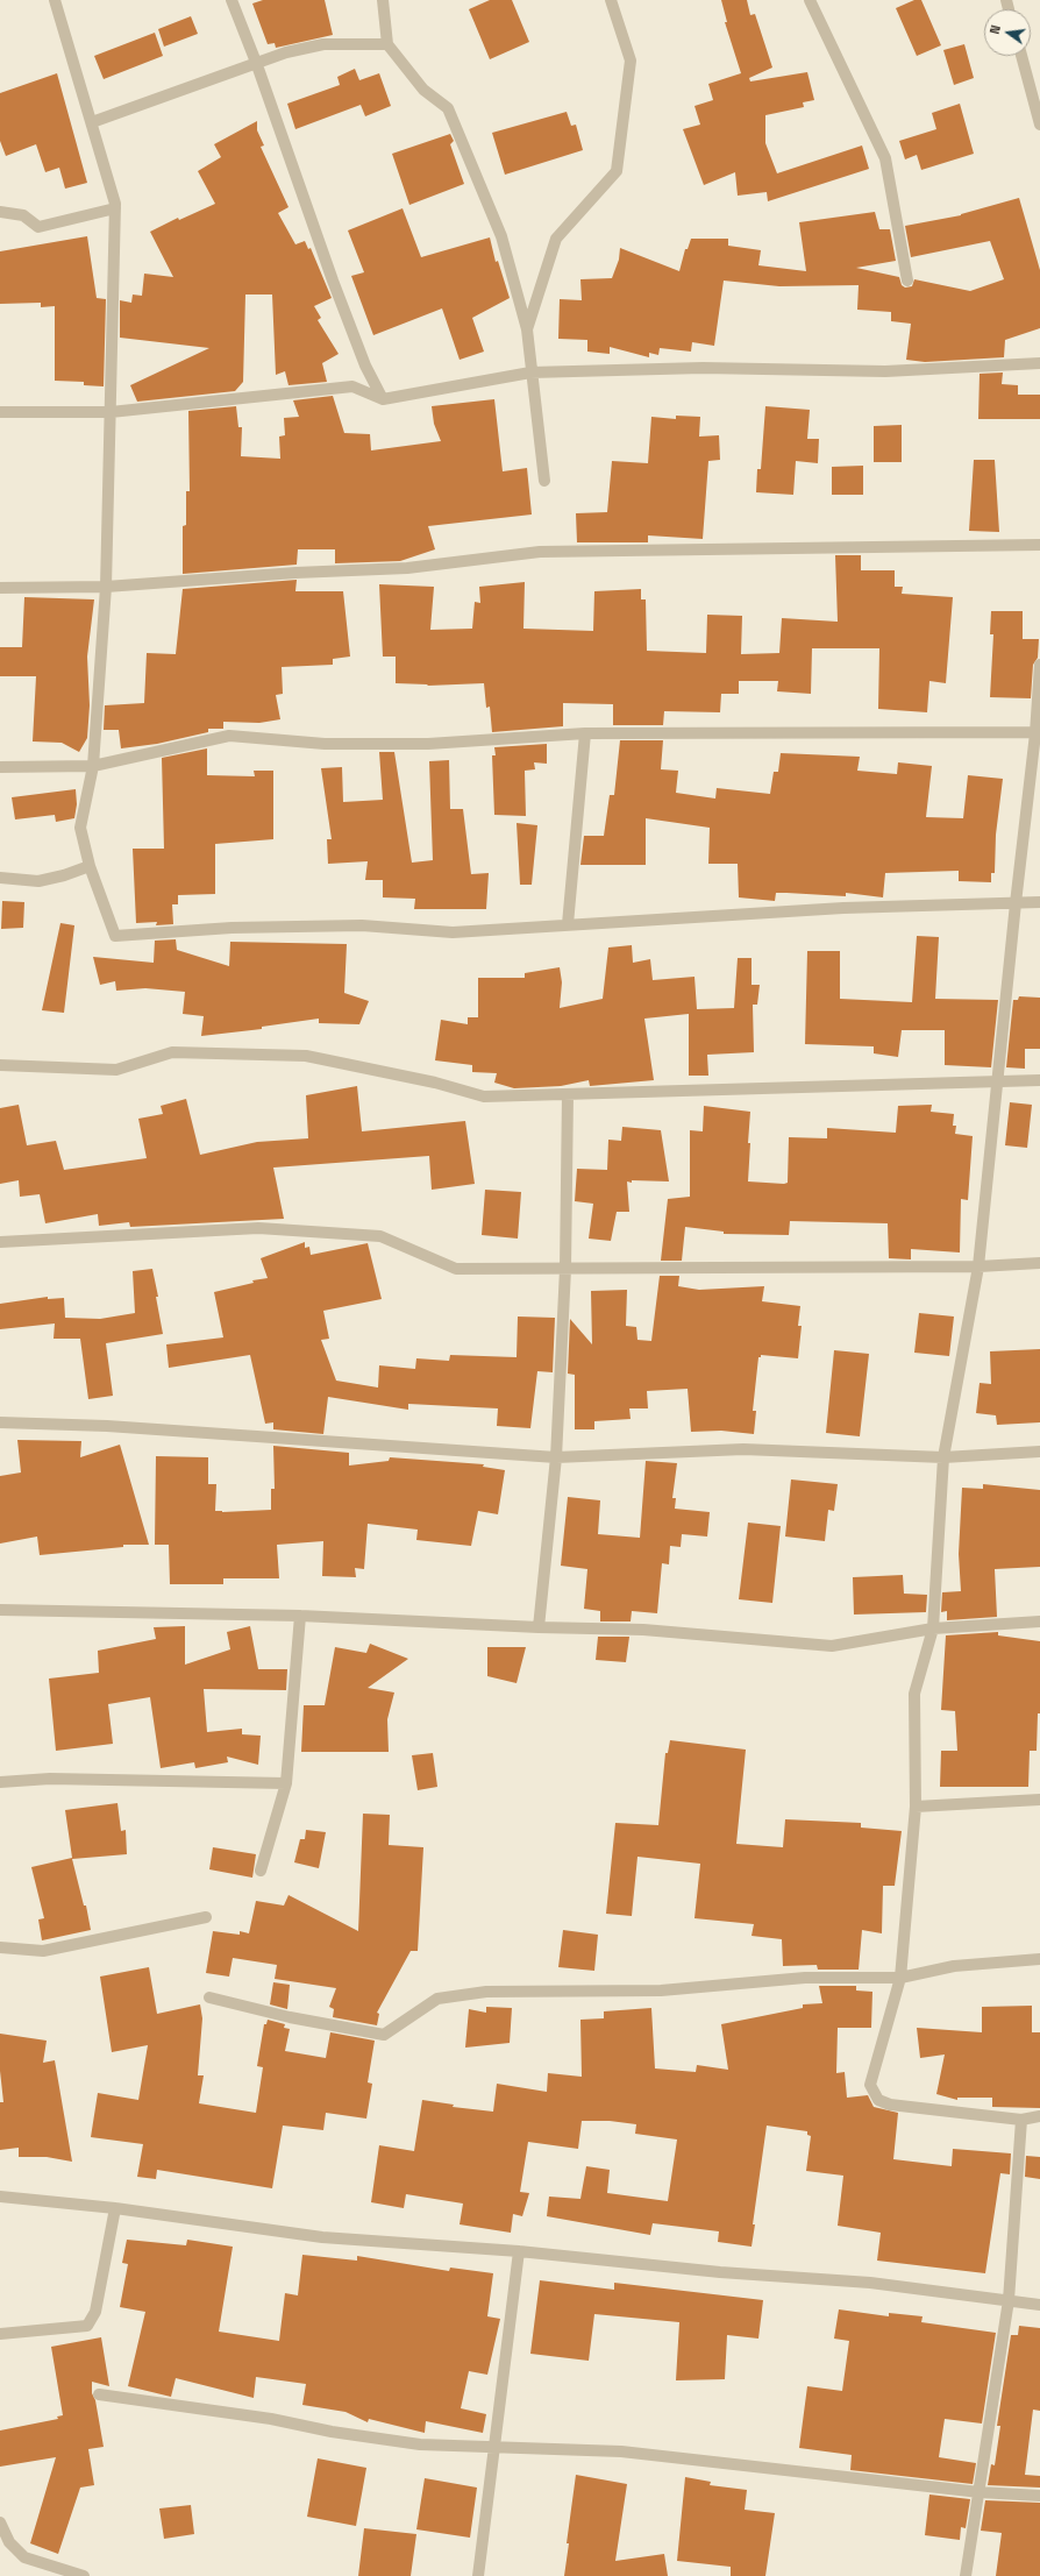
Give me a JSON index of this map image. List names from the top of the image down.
{
  "north": "left"
}
